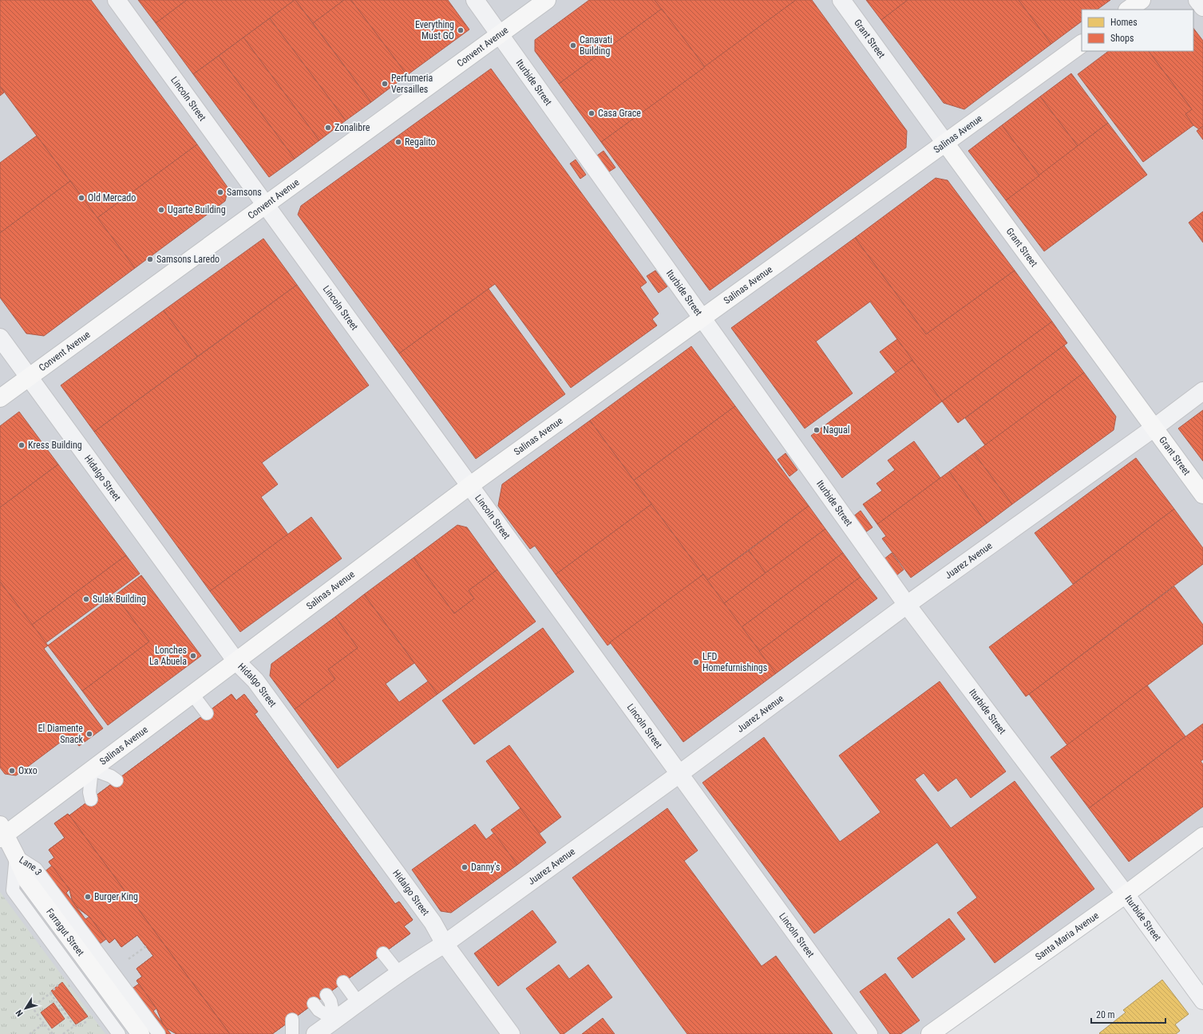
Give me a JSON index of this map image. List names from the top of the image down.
{
  "streets": {
    "main road": [
      "Grant Street",
      "Convent Avenue",
      "Salinas Avenue",
      "Farragut Street",
      "Santa Maria Avenue"
    ],
    "street": [
      "Iturbide Street",
      "Lincoln Street",
      "Hidalgo Street",
      "Juarez Avenue"
    ],
    "lane": ["Lane 3"]
  },
  "crossings": [
    ["Grant Street", "Salinas Avenue"],
    ["Grant Street", "Juarez Avenue"],
    ["Convent Avenue", "Iturbide Street"],
    ["Convent Avenue", "Lincoln Street"],
    ["Convent Avenue", "Hidalgo Street"],
    ["Iturbide Street", "Salinas Avenue"],
    ["Iturbide Street", "Juarez Avenue"],
    ["Iturbide Street", "Santa Maria Avenue"],
    ["Lincoln Street", "Salinas Avenue"],
    ["Lincoln Street", "Juarez Avenue"],
    ["Salinas Avenue", "Hidalgo Street"],
    ["Salinas Avenue", "Farragut Street"],
    ["Hidalgo Street", "Juarez Avenue"],
    ["Lane 3", "Farragut Street"]
  ],
  "places": [
    "Everything Must GO",
    "Canavati Building",
    "Perfumeria Versailles",
    "Casa Grace",
    "Zonalibre",
    "Regalito",
    "Samsons",
    "Old Mercado",
    "Ugarte Building",
    "Samsons Laredo",
    "Nagual",
    "Kress Building",
    "Sulak Building",
    "Lonches La Abuela",
    "LFD Homefurnishings",
    "El Diamente Snack",
    "Oxxo",
    "Danny's",
    "Burger King"
  ],
  "legend": ["Homes", "Shops"],
  "scale_bar": "20 m",
  "north": "bottom left"
}
